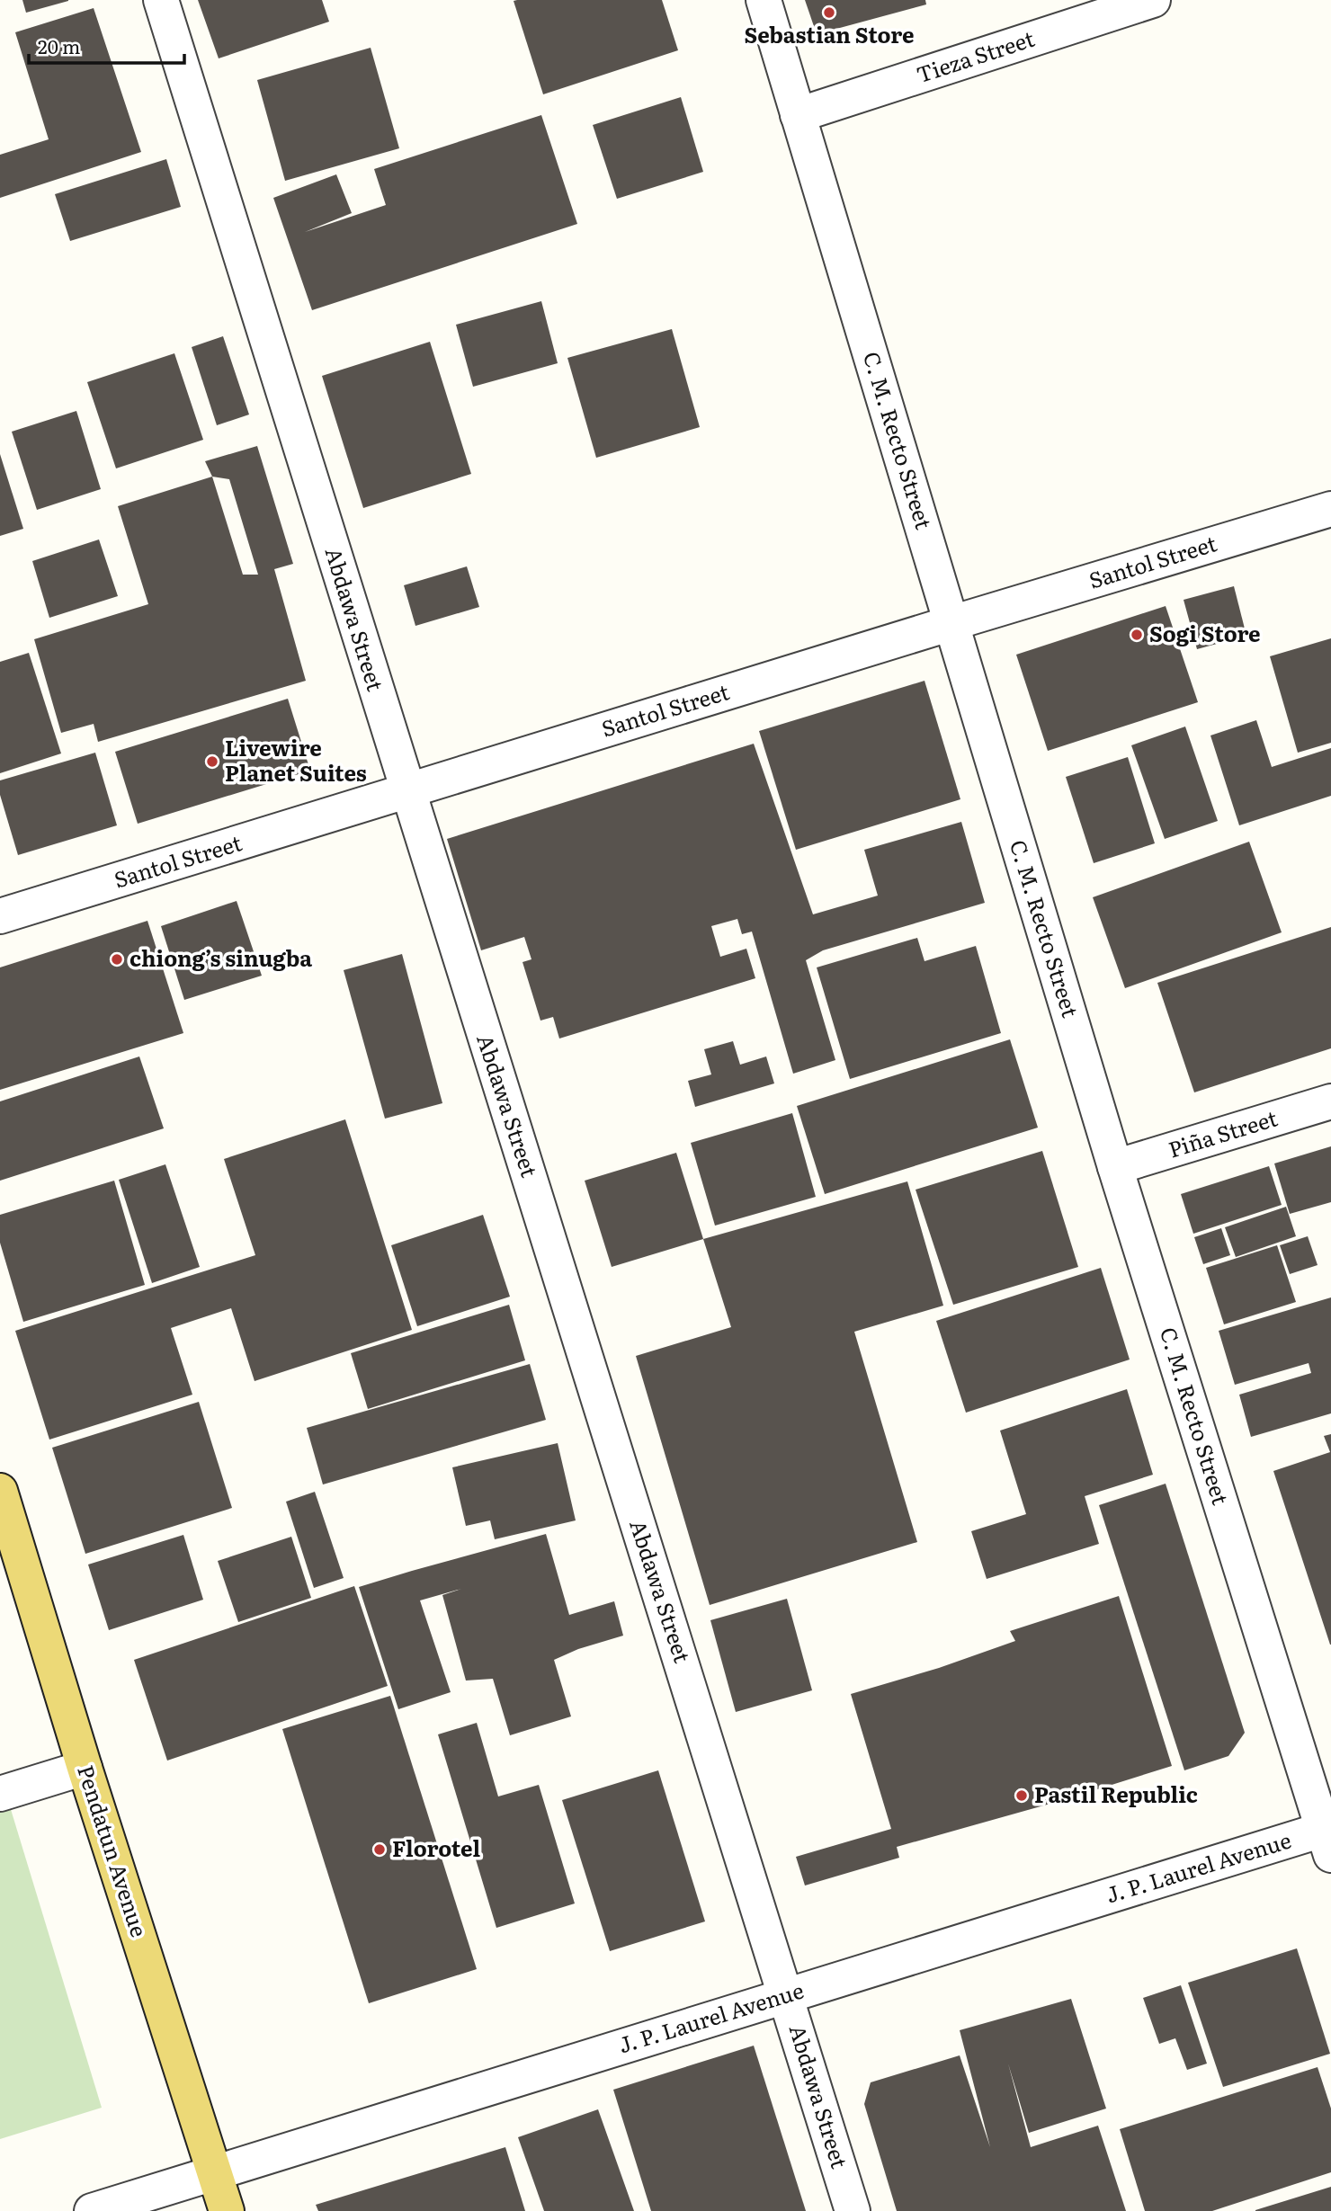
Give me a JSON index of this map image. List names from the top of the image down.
{
  "streets": {
    "main road": ["Pendatun Avenue"],
    "street": [
      "Tieza Street",
      "C. M. Recto Street",
      "Santol Street",
      "Abdawa Street",
      "Piña Street",
      "J. P. Laurel Avenue"
    ]
  },
  "crossings": [
    ["Tieza Street", "C. M. Recto Street"],
    ["C. M. Recto Street", "Santol Street"],
    ["C. M. Recto Street", "Piña Street"],
    ["C. M. Recto Street", "J. P. Laurel Avenue"],
    ["Santol Street", "Abdawa Street"],
    ["Abdawa Street", "J. P. Laurel Avenue"],
    ["Pendatun Avenue", "J. P. Laurel Avenue"]
  ],
  "places": [
    "Sebastian Store",
    "Sogi Store",
    "Livewire Planet Suites",
    "chiong’s sinugba",
    "Pastil Republic",
    "Florotel"
  ],
  "scale_bar": "20 m"
}
